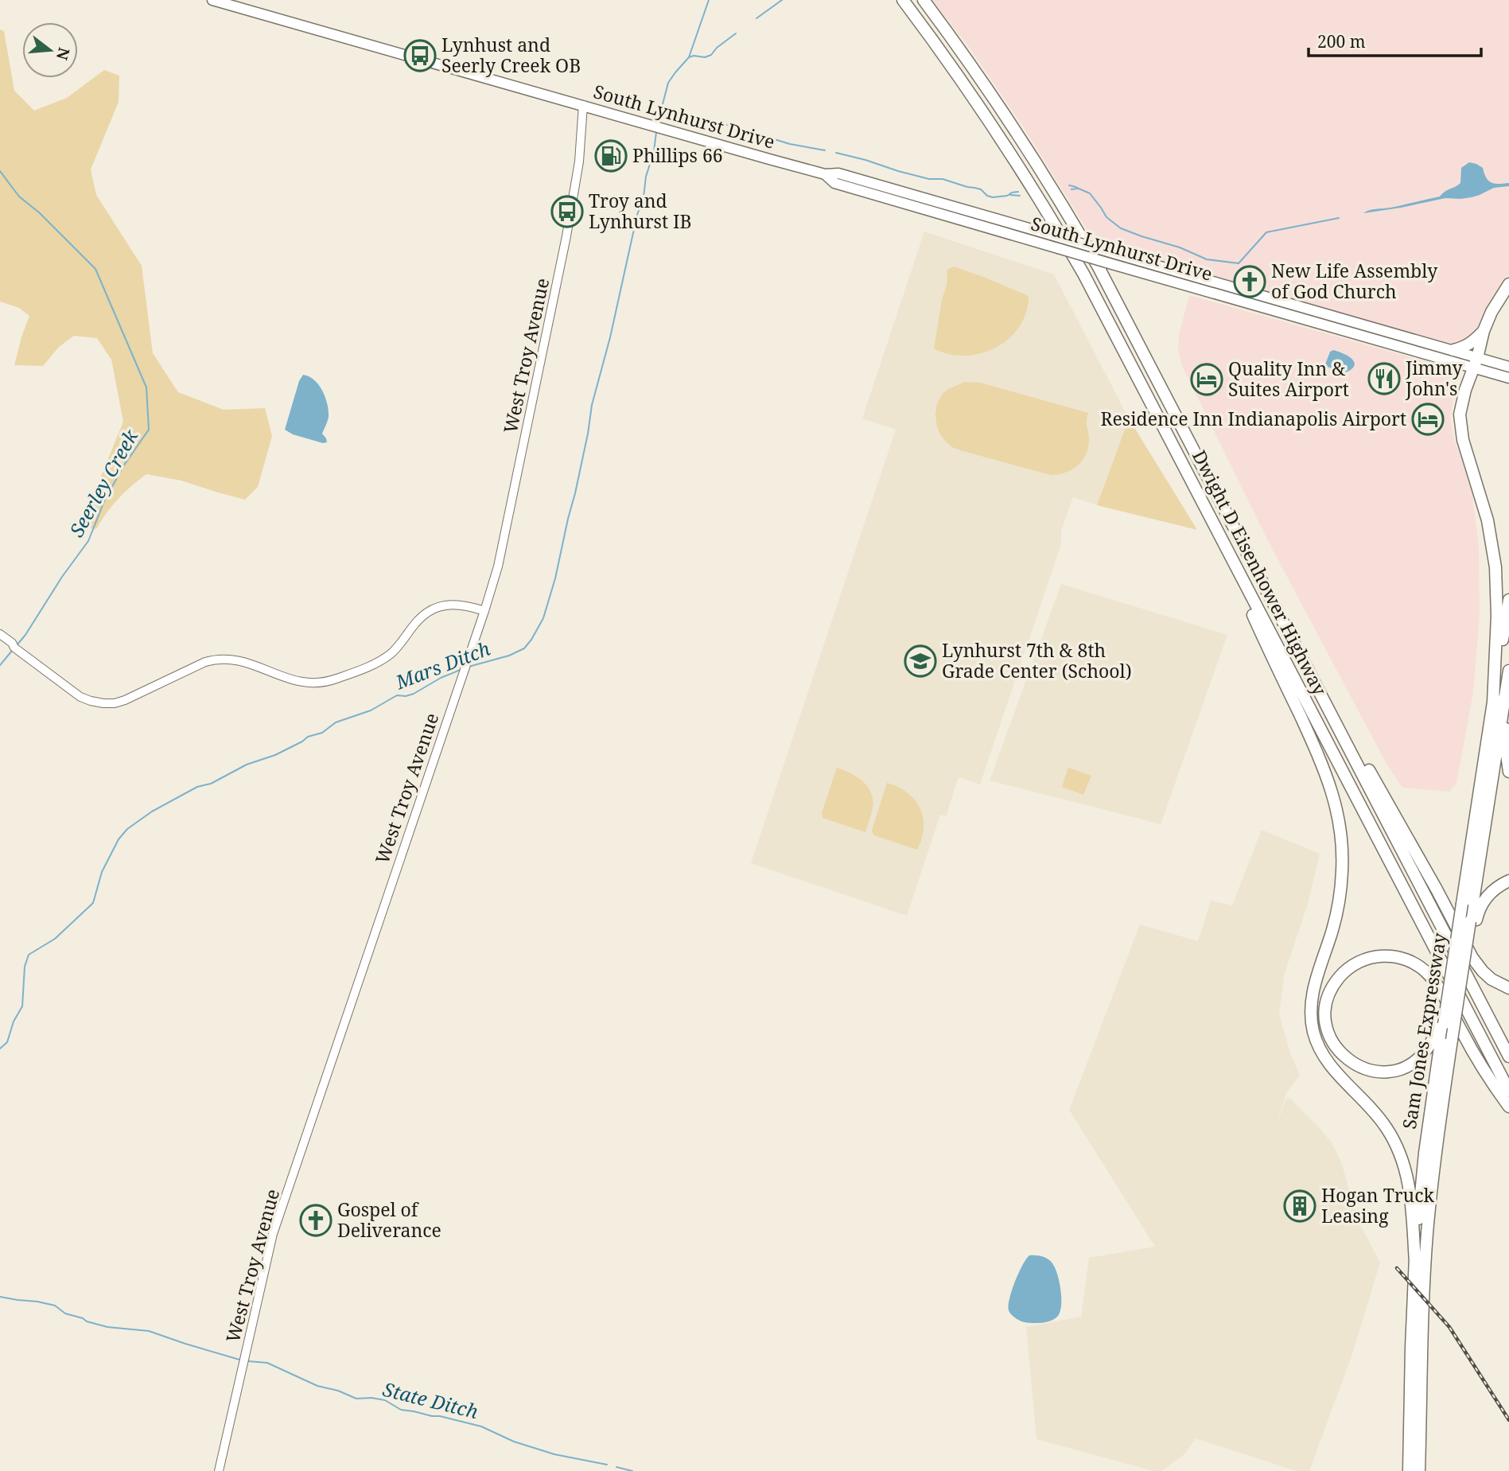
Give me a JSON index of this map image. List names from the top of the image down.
{
  "streets": {
    "highway": ["Dwight D Eisenhower Highway", "Sam Jones Expressway"],
    "main road": ["South Lynhurst Drive"],
    "street": ["West Troy Avenue"]
  },
  "crossings": [
    ["South Lynhurst Drive", "West Troy Avenue"]
  ],
  "water": ["Seerley Creek", "Mars Ditch", "State Ditch"],
  "places": {
    "bus stop": ["Lynhust and Seerly Creek OB", "Troy and Lynhurst IB"],
    "fuel station": ["Phillips 66"],
    "church": ["New Life Assembly of God Church", "Gospel of Deliverance"],
    "restaurant": ["Jimmy John's"],
    "hotel": ["Quality Inn & Suites Airport", "Residence Inn Indianapolis Airport"],
    "school or university": ["Lynhurst 7th & 8th Grade Center (School)"],
    "building": ["Hogan Truck Leasing"]
  },
  "scale_bar": "200 m",
  "north": "right"
}
